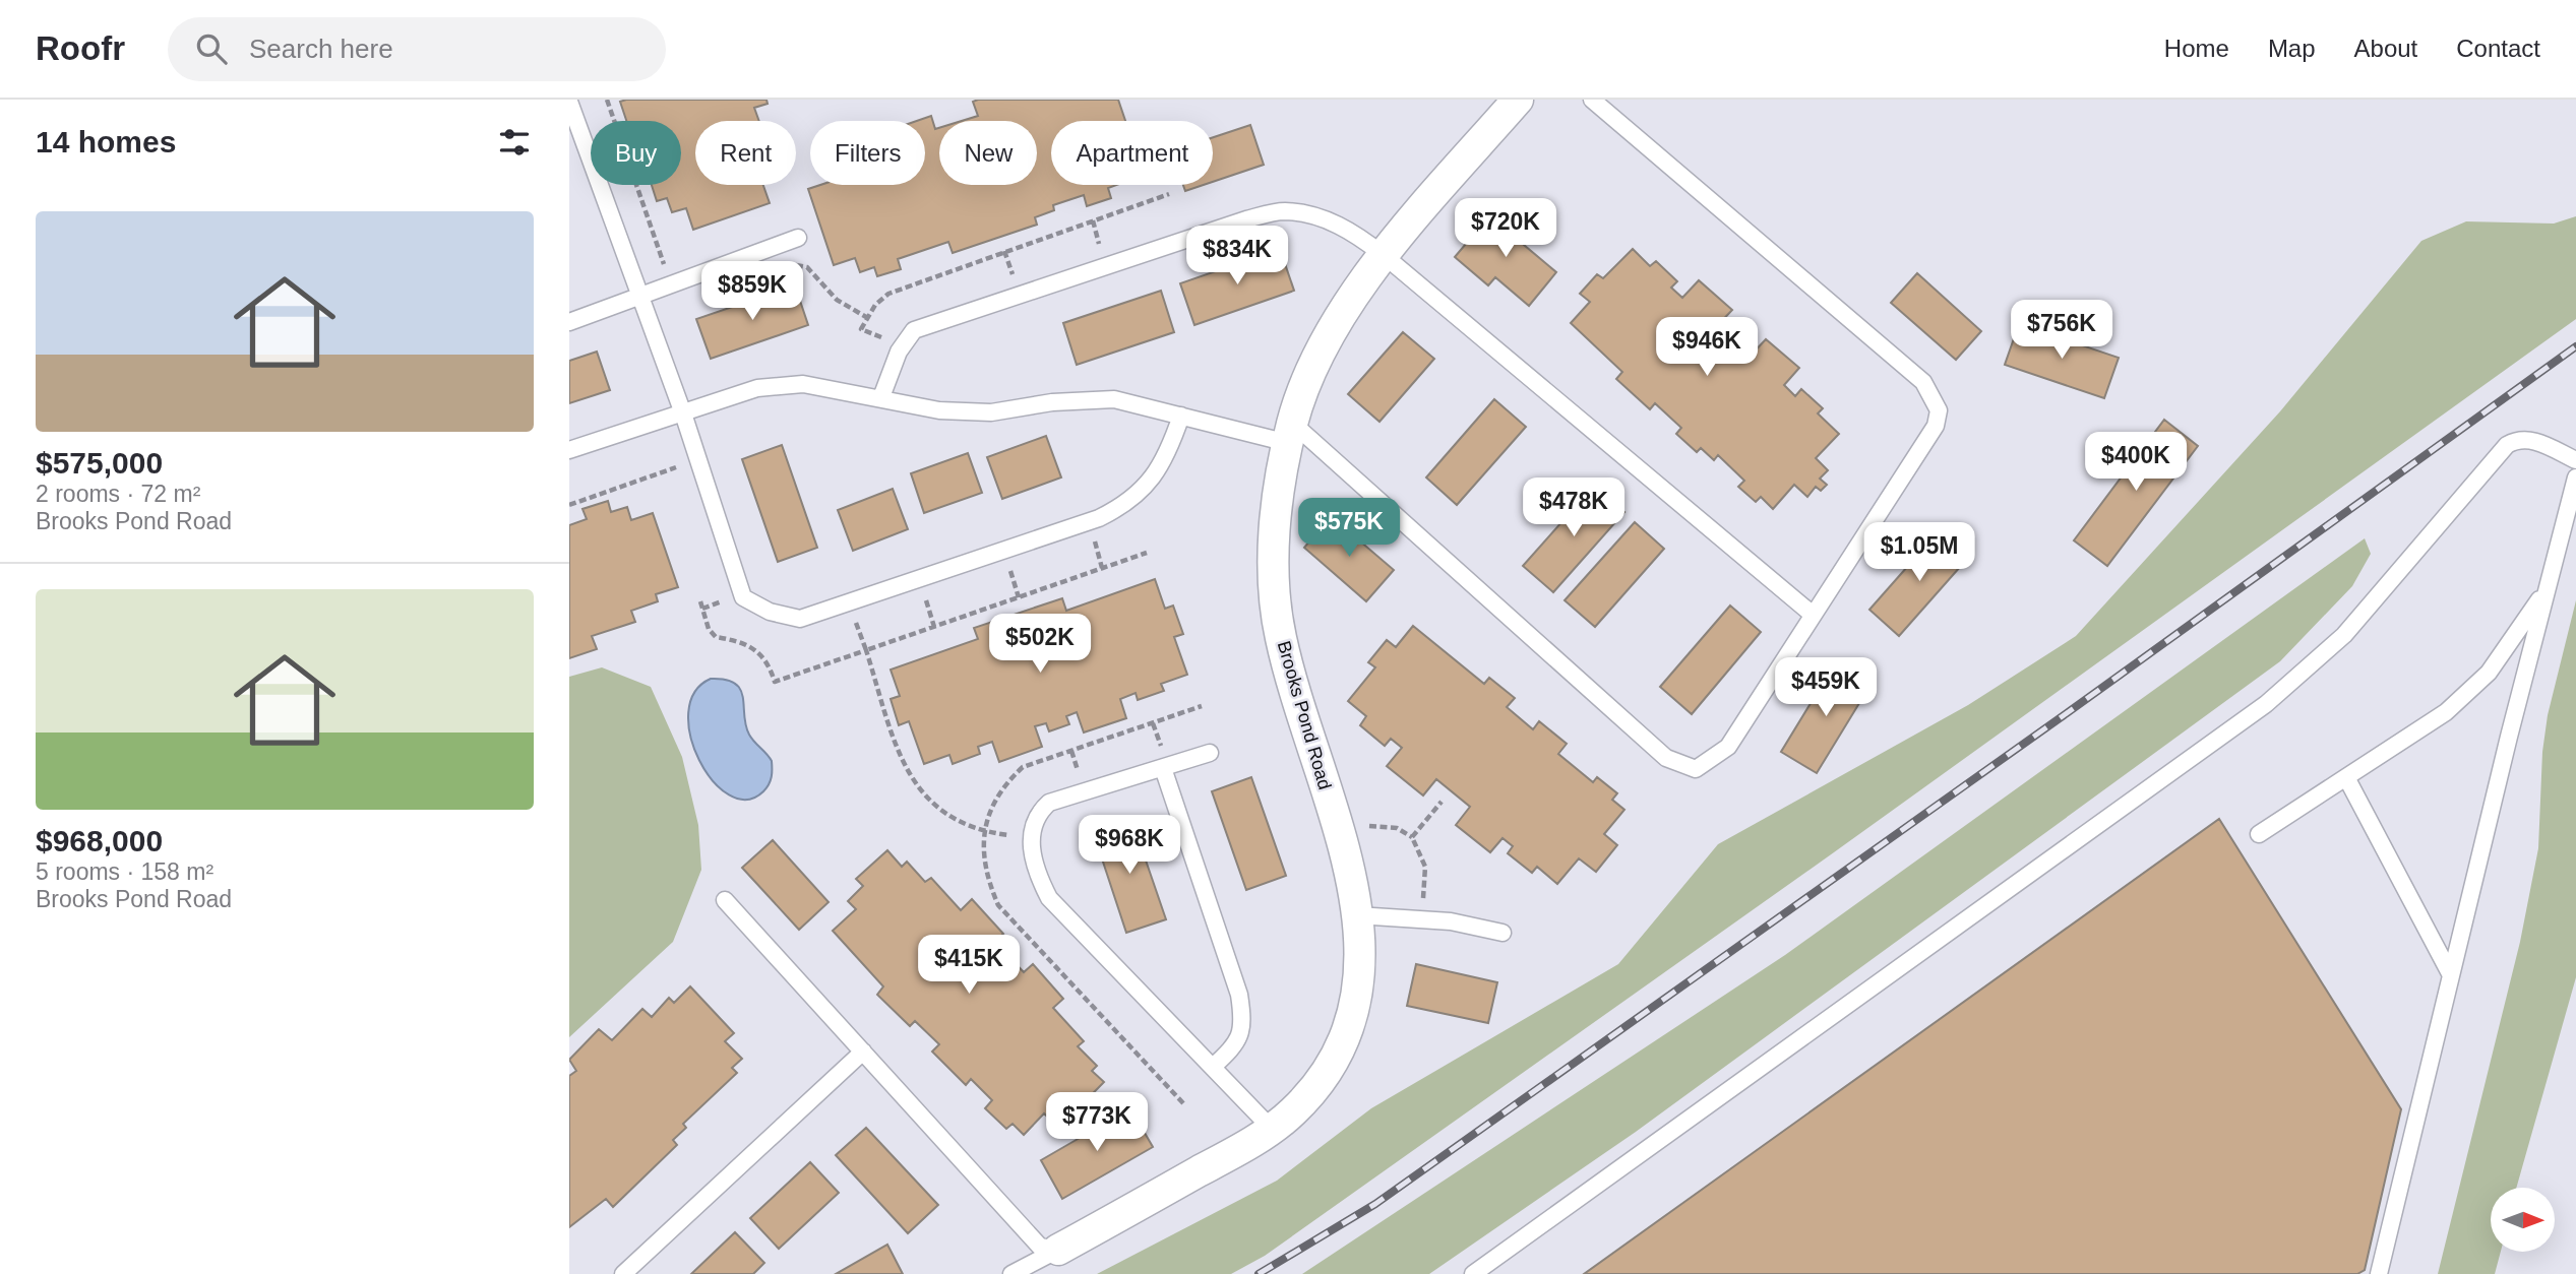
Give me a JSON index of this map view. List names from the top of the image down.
{
  "streets": {
    "street": ["Brooks Pond Road"]
  },
  "north": "right",
  "page": {
    "header": "Roofr",
    "search": "Search here",
    "nav": [
      "Home",
      "Map",
      "About",
      "Contact"
    ],
    "heading": "14 homes",
    "chip": [
      "Buy",
      "Rent",
      "Filters",
      "New",
      "Apartment"
    ],
    "list": [
      {
        "name": "$575,000",
        "note": "2 rooms · 72 m² · Brooks Pond Road"
      },
      {
        "name": "$968,000",
        "note": "5 rooms · 158 m² · Brooks Pond Road"
      }
    ],
    "price": [
      "$720K",
      "$834K",
      "$859K",
      "$756K",
      "$946K",
      "$400K",
      "$478K",
      "$575K",
      "$1.05M",
      "$502K",
      "$459K",
      "$968K",
      "$415K",
      "$773K"
    ]
  }
}
